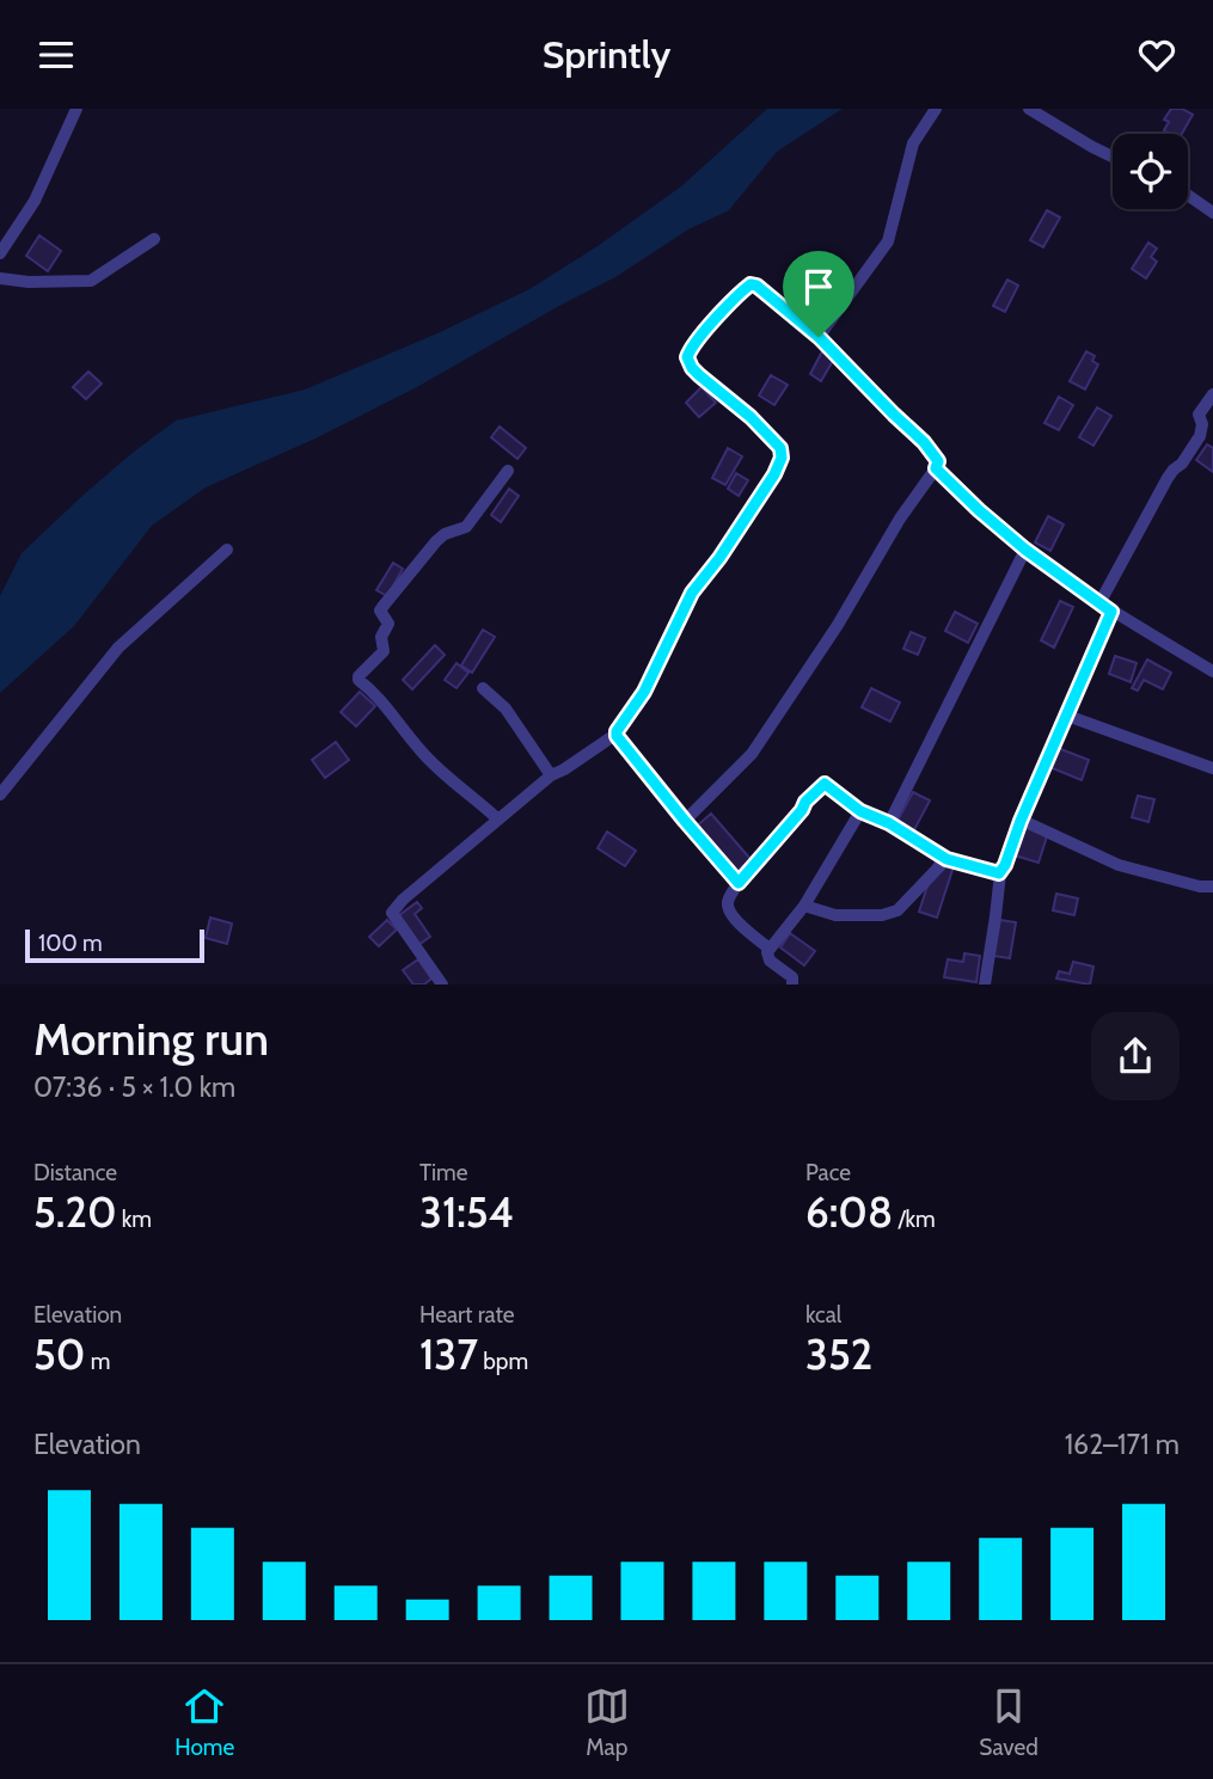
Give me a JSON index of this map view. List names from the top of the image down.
{
  "scale_bar": "100 m",
  "page": {
    "header": "Sprintly",
    "scale": "100 m",
    "heading": ["Morning run", "07:36 · 5 × 1.0 km"],
    "stats": [
      ["Distance", "5.20 km"],
      ["Time", "31:54"],
      ["Pace", "6:08 /km"],
      ["Elevation", "50 m"],
      ["Heart rate", "137 bpm"],
      ["kcal", "352"]
    ],
    "chart": ["Elevation", "162–171 m"],
    "tabs": ["Home", "Map", "Saved"]
  }
}
